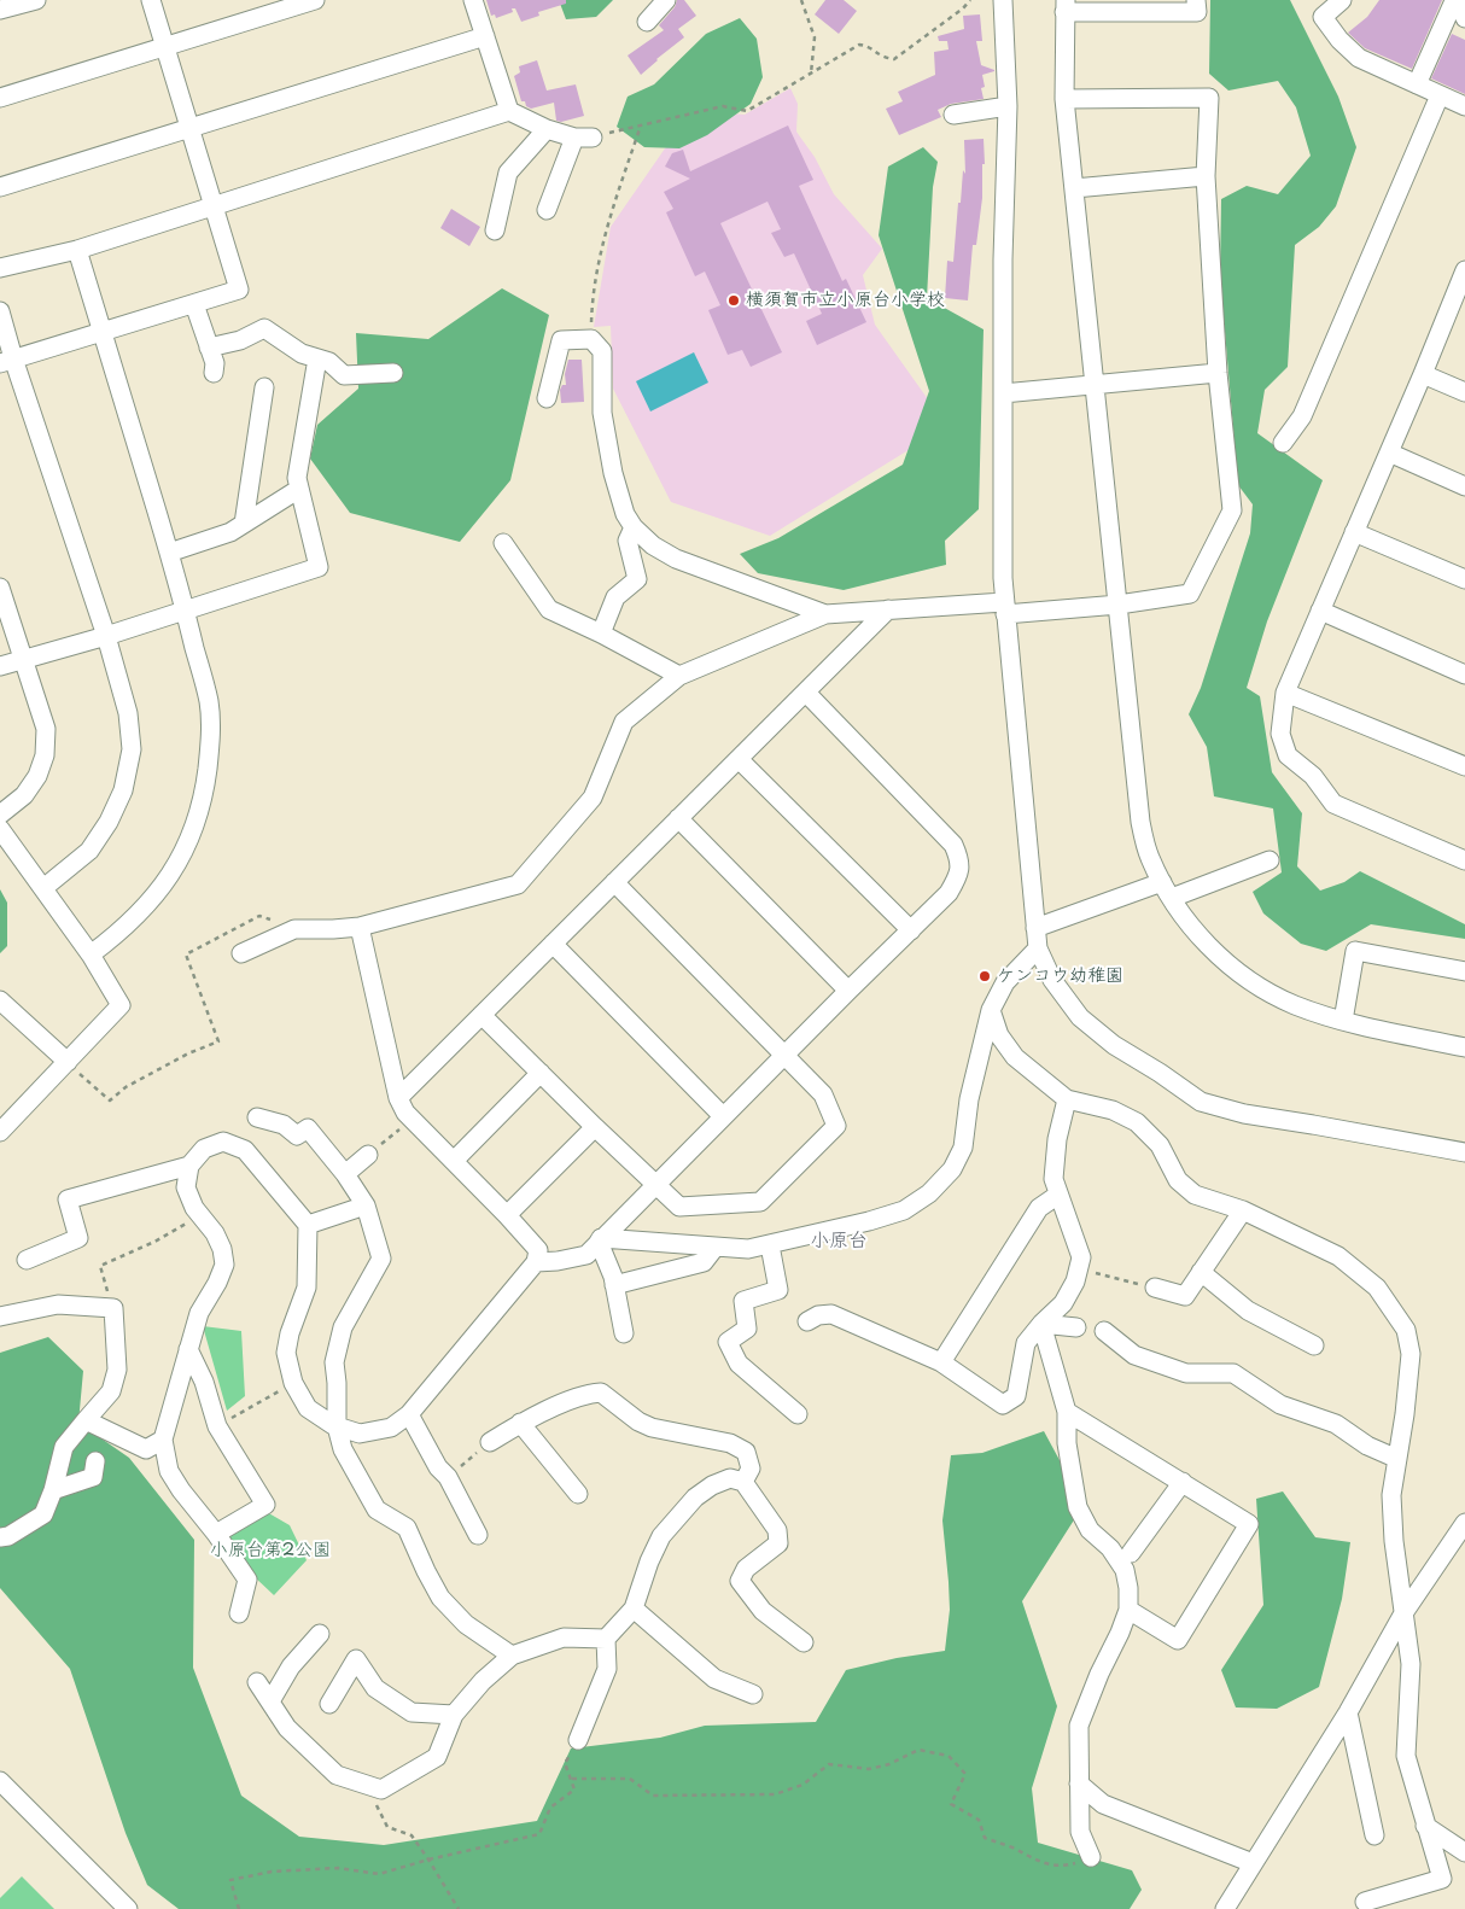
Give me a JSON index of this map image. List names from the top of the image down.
{
  "districts": ["小原台"],
  "parks": ["小原台第2公園"],
  "places": ["横須賀市立小原台小学校", "ケンコウ幼稚園"]
}
